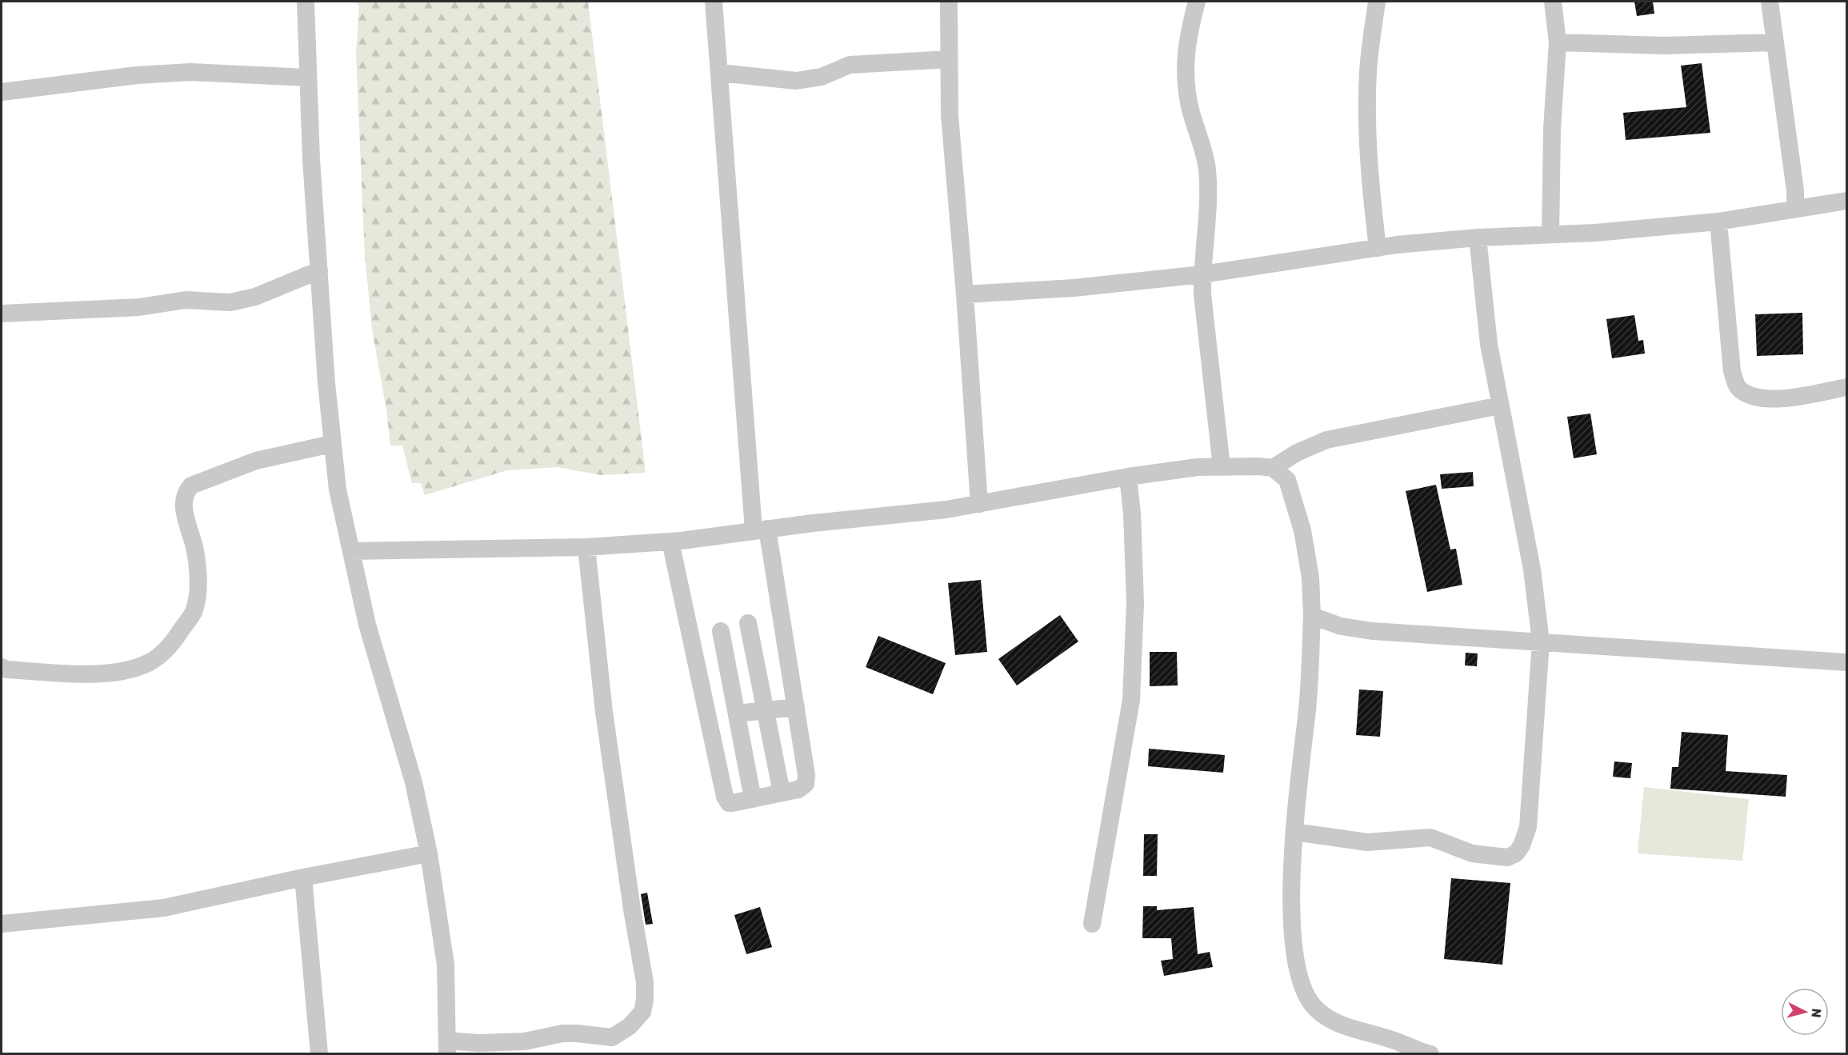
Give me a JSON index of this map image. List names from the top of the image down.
{
  "north": "right"
}
